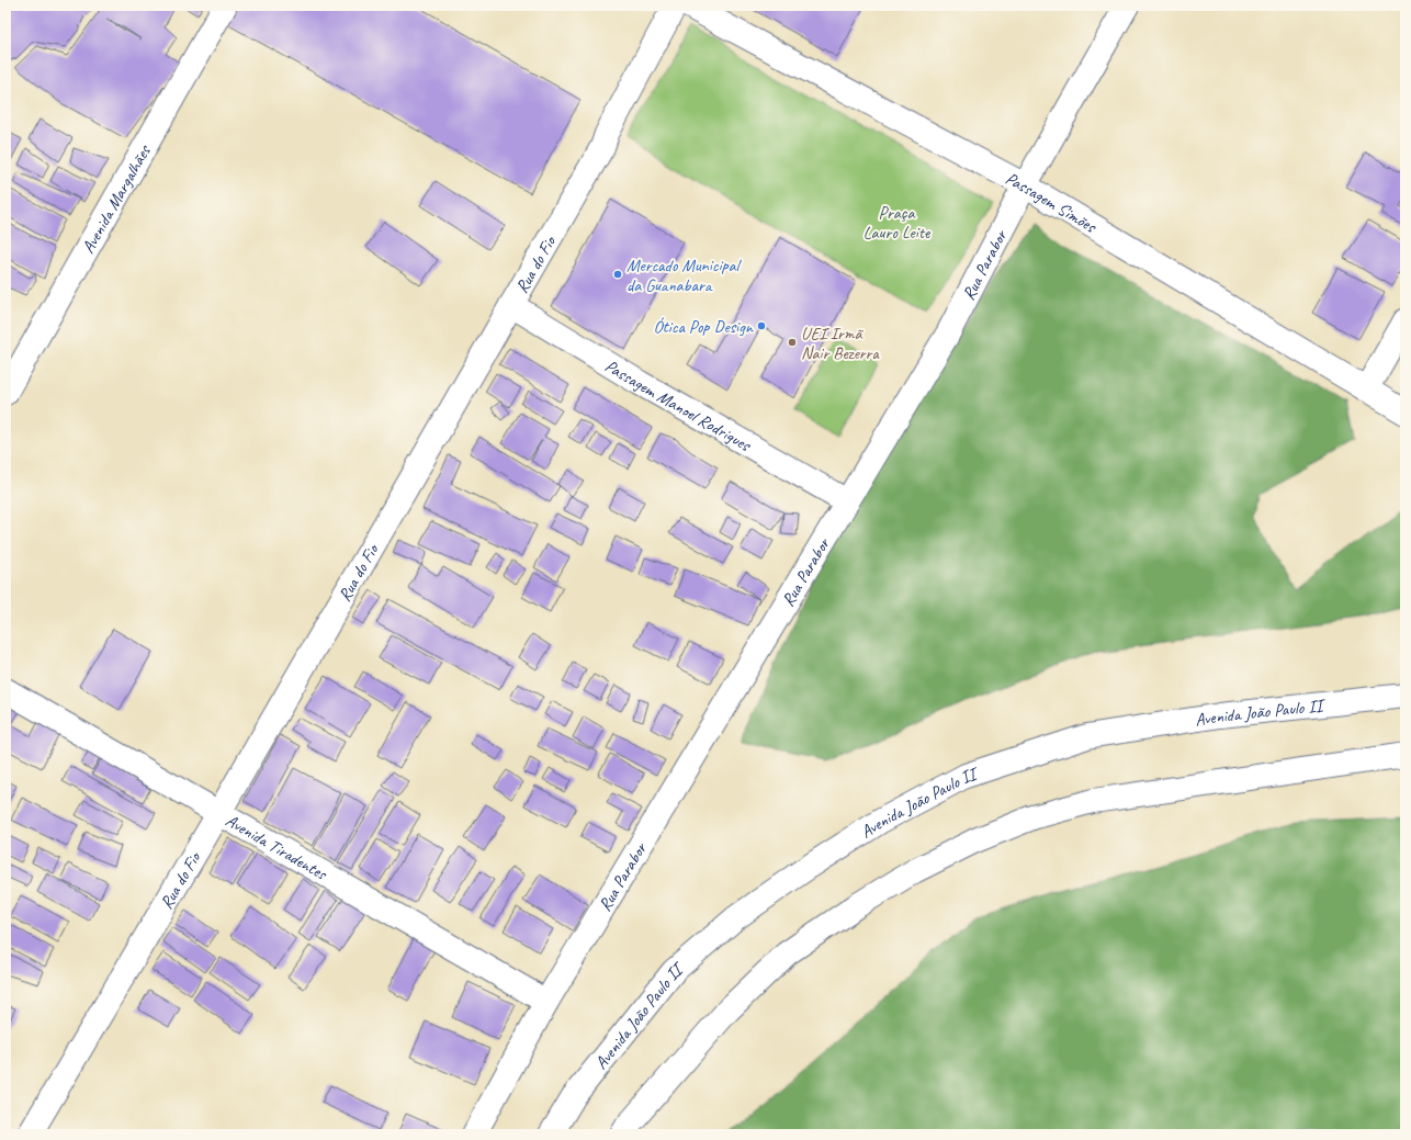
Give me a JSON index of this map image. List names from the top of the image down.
{
  "streets": {
    "street": [
      "Avenida Margalhães",
      "Passagem Simões",
      "Rua do Fio",
      "Rua Parabor",
      "Passagem Manoel Rodrigues",
      "Avenida João Paulo II",
      "Avenida Tiradentes"
    ]
  },
  "crossings": [
    ["Passagem Simões", "Rua Parabor"],
    ["Rua do Fio", "Passagem Manoel Rodrigues"],
    ["Rua do Fio", "Avenida Tiradentes"],
    ["Rua Parabor", "Passagem Manoel Rodrigues"],
    ["Rua Parabor", "Avenida Tiradentes"]
  ],
  "parks": ["Praça Lauro Leite"],
  "places": ["Mercado Municipal da Guanabara", "Ótica Pop Design", "UEI Irmã Nair Bezerra"]
}
